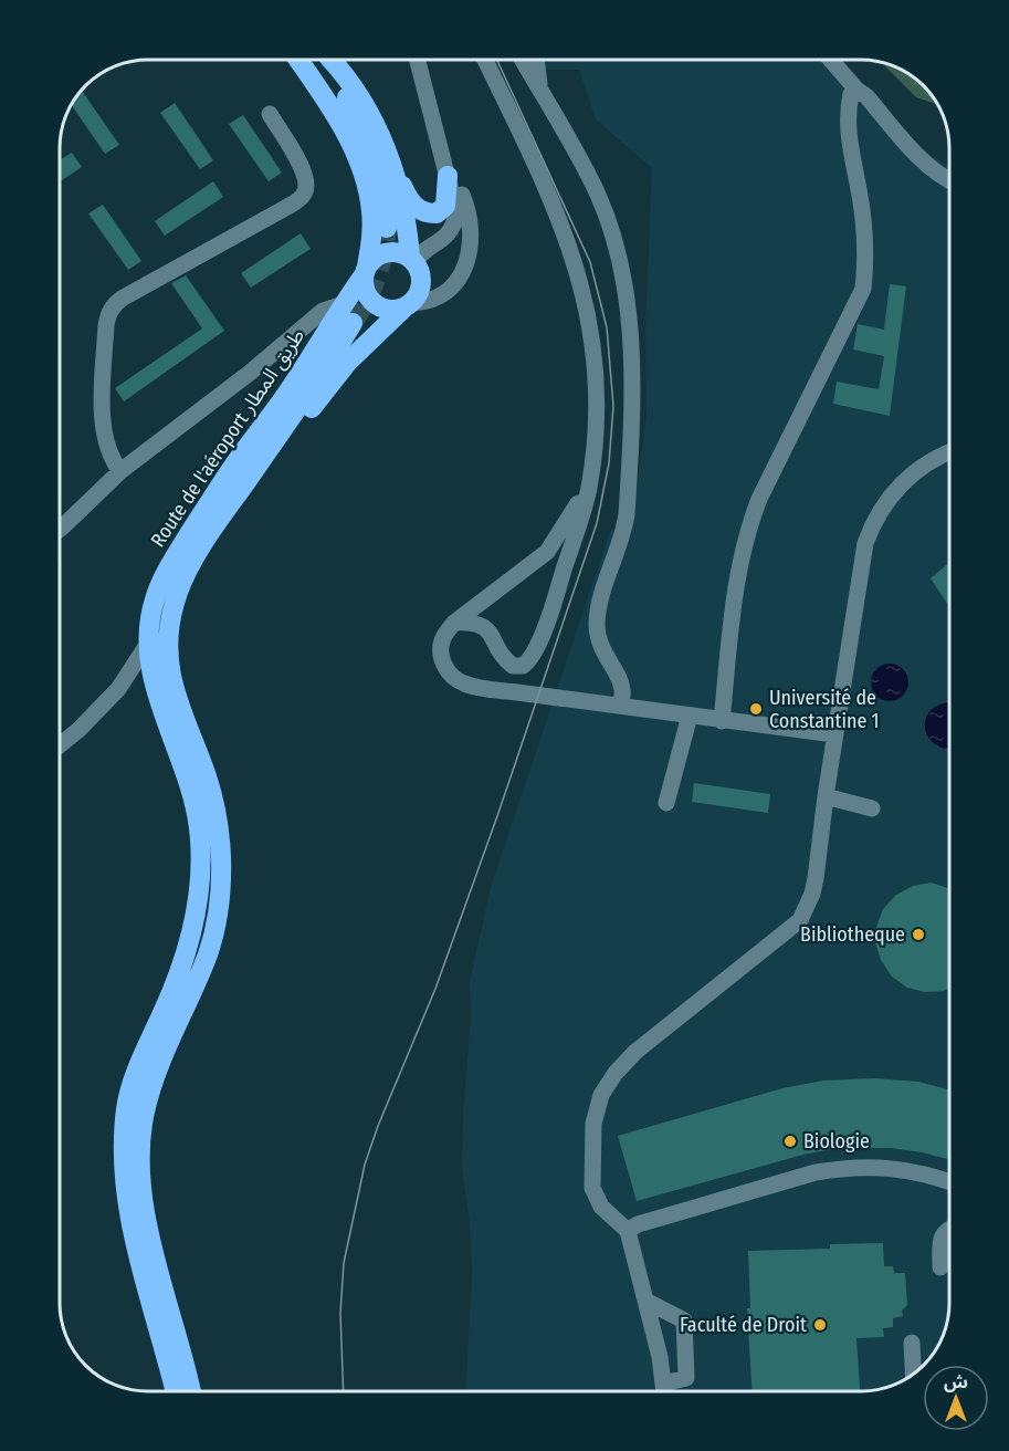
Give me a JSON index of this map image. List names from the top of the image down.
{
  "streets": {
    "highway": ["Route de l'aéroport طريق المطار"]
  },
  "places": [
    "Université de Constantine 1",
    "Bibliotheque",
    "Biologie",
    "Faculté de Droit"
  ],
  "north": "top"
}
